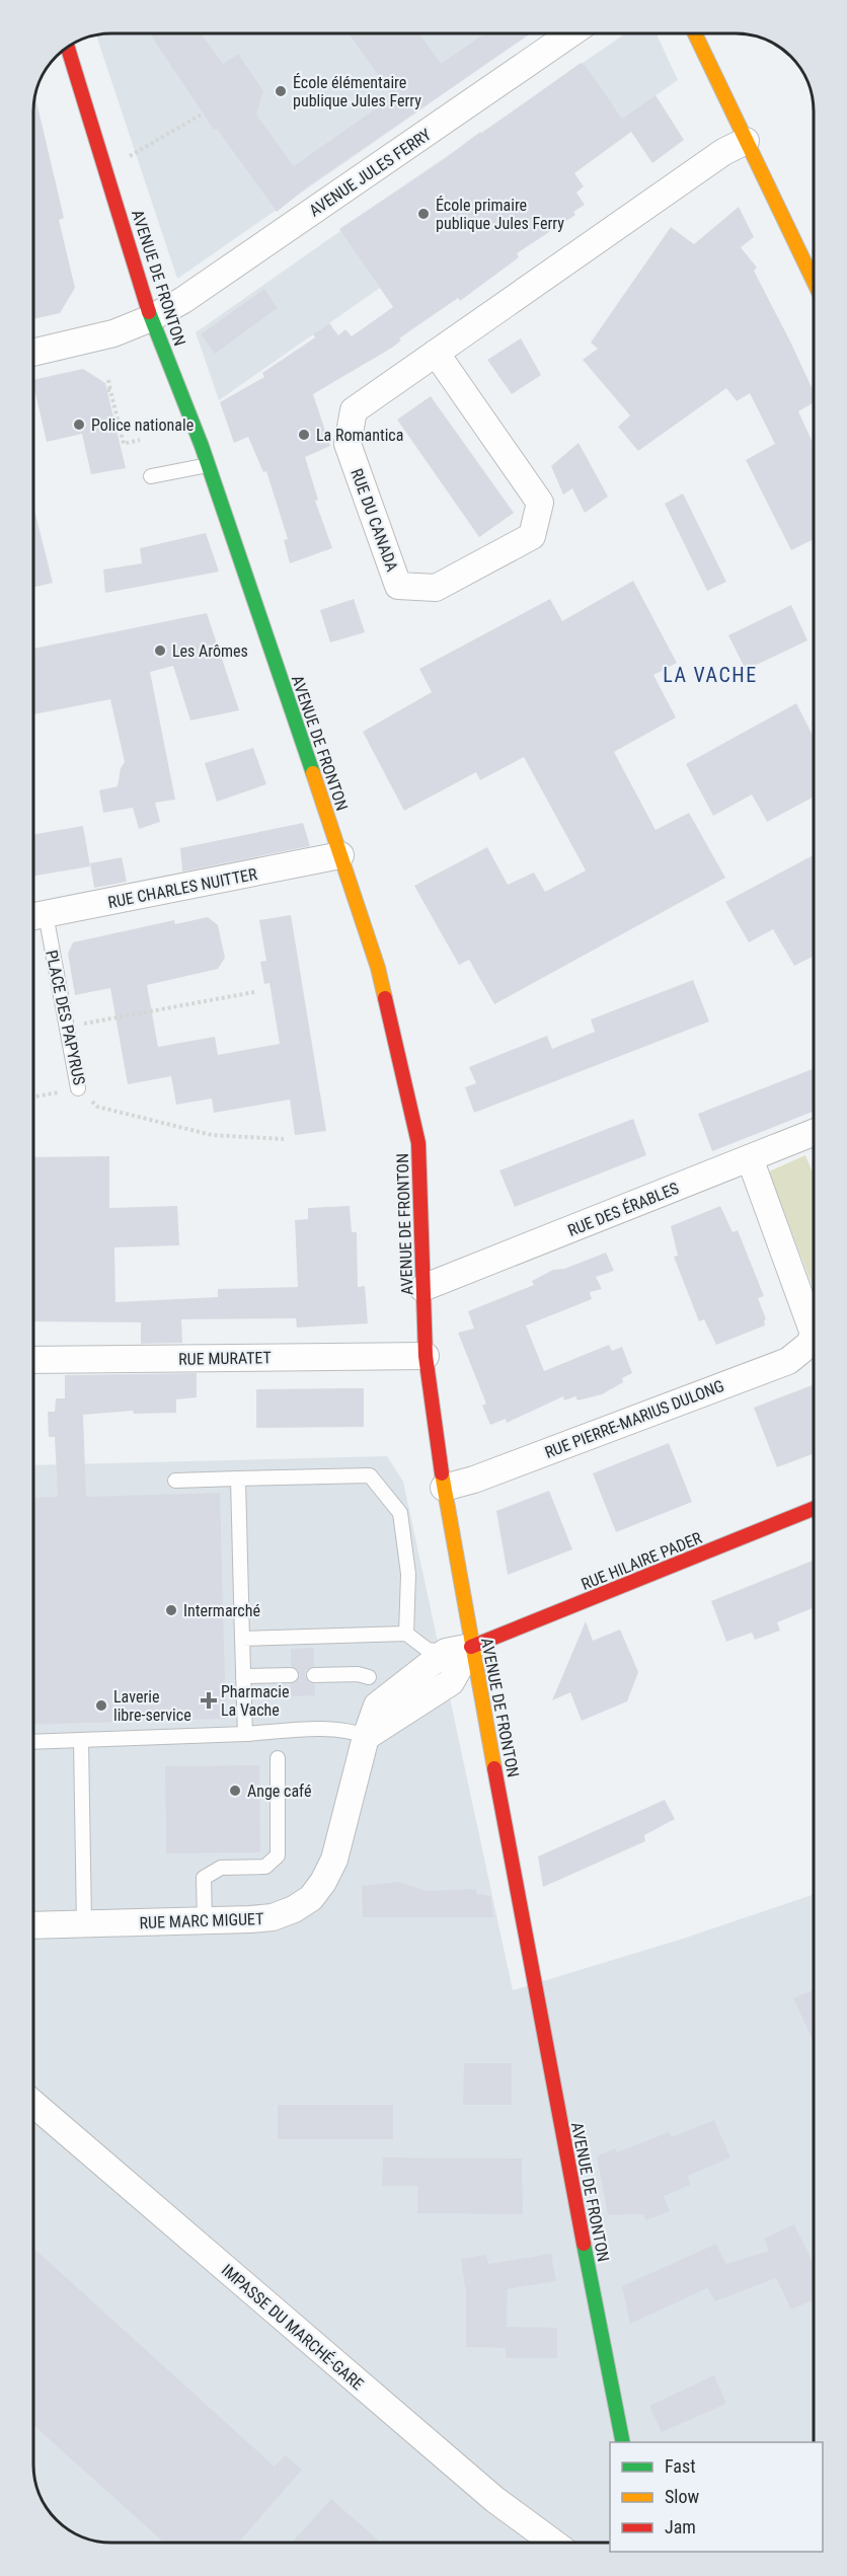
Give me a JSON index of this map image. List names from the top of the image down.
{
  "streets": {
    "street": [
      "AVENUE JULES FERRY",
      "AVENUE DE FRONTON",
      "RUE DU CANADA",
      "RUE CHARLES NUITTER",
      "RUE DES ÉRABLES",
      "RUE MURATET",
      "RUE PIERRE-MARIUS DULONG",
      "RUE HILAIRE PADER",
      "RUE MARC MIGUET",
      "IMPASSE DU MARCHÉ-GARE"
    ],
    "lane": ["PLACE DES PAPYRUS"]
  },
  "crossings": [
    ["AVENUE JULES FERRY", "AVENUE DE FRONTON"],
    ["AVENUE DE FRONTON", "RUE CHARLES NUITTER"],
    ["AVENUE DE FRONTON", "RUE DES ÉRABLES"],
    ["AVENUE DE FRONTON", "RUE MURATET"],
    ["AVENUE DE FRONTON", "RUE PIERRE-MARIUS DULONG"],
    ["AVENUE DE FRONTON", "RUE HILAIRE PADER"],
    ["AVENUE DE FRONTON", "RUE MARC MIGUET"],
    ["RUE CHARLES NUITTER", "PLACE DES PAPYRUS"],
    ["RUE DES ÉRABLES", "RUE PIERRE-MARIUS DULONG"],
    ["RUE HILAIRE PADER", "RUE MARC MIGUET"]
  ],
  "districts": ["LA VACHE"],
  "places": {
    "other": [
      "École élémentaire publique Jules Ferry",
      "École primaire publique Jules Ferry",
      "Police nationale",
      "La Romantica",
      "Les Arômes",
      "Intermarché",
      "Laverie libre-service",
      "Ange café"
    ],
    "health": ["Pharmacie La Vache"]
  },
  "legend": ["Fast", "Slow", "Jam"]
}
